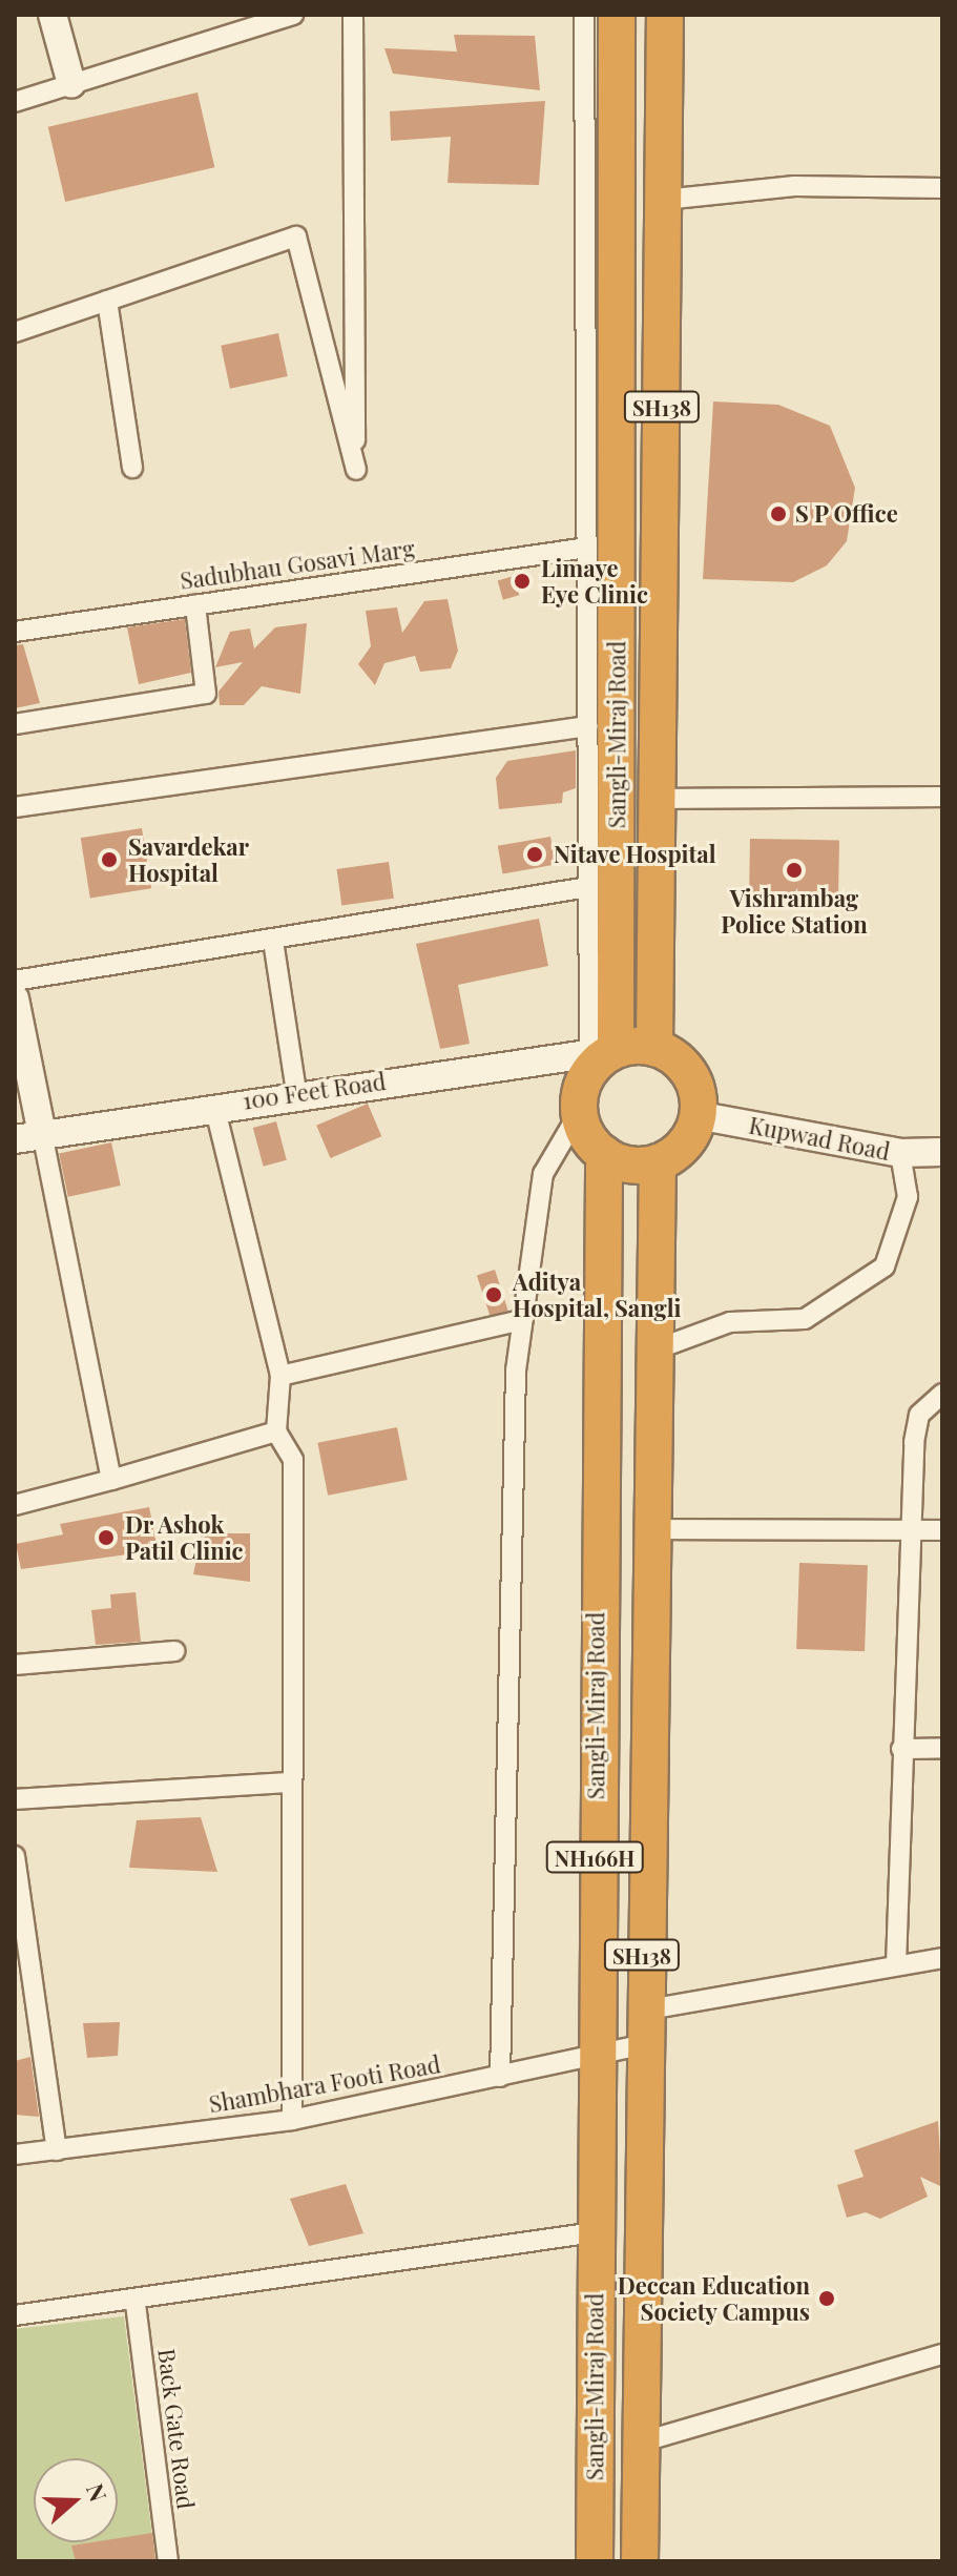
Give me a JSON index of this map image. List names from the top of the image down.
{
  "streets": {
    "highway": ["SH138", "Sangli-Miraj Road", "NH166H"],
    "main road": ["100 Feet Road", "Kupwad Road"],
    "street": ["Sadubhau Gosavi Marg", "Shambhara Footi Road", "Back Gate Road"]
  },
  "crossings": [
    ["Sangli-Miraj Road", "100 Feet Road"],
    ["Sangli-Miraj Road", "Kupwad Road"],
    ["Sangli-Miraj Road", "Shambhara Footi Road"],
    ["100 Feet Road", "Kupwad Road"]
  ],
  "places": [
    "S P Office",
    "Limaye Eye Clinic",
    "Nitave Hospital",
    "Savardekar Hospital",
    "Vishrambag Police Station",
    "Aditya Hospital, Sangli",
    "Dr Ashok Patil Clinic",
    "Deccan Education Society Campus"
  ],
  "north": "right"
}
